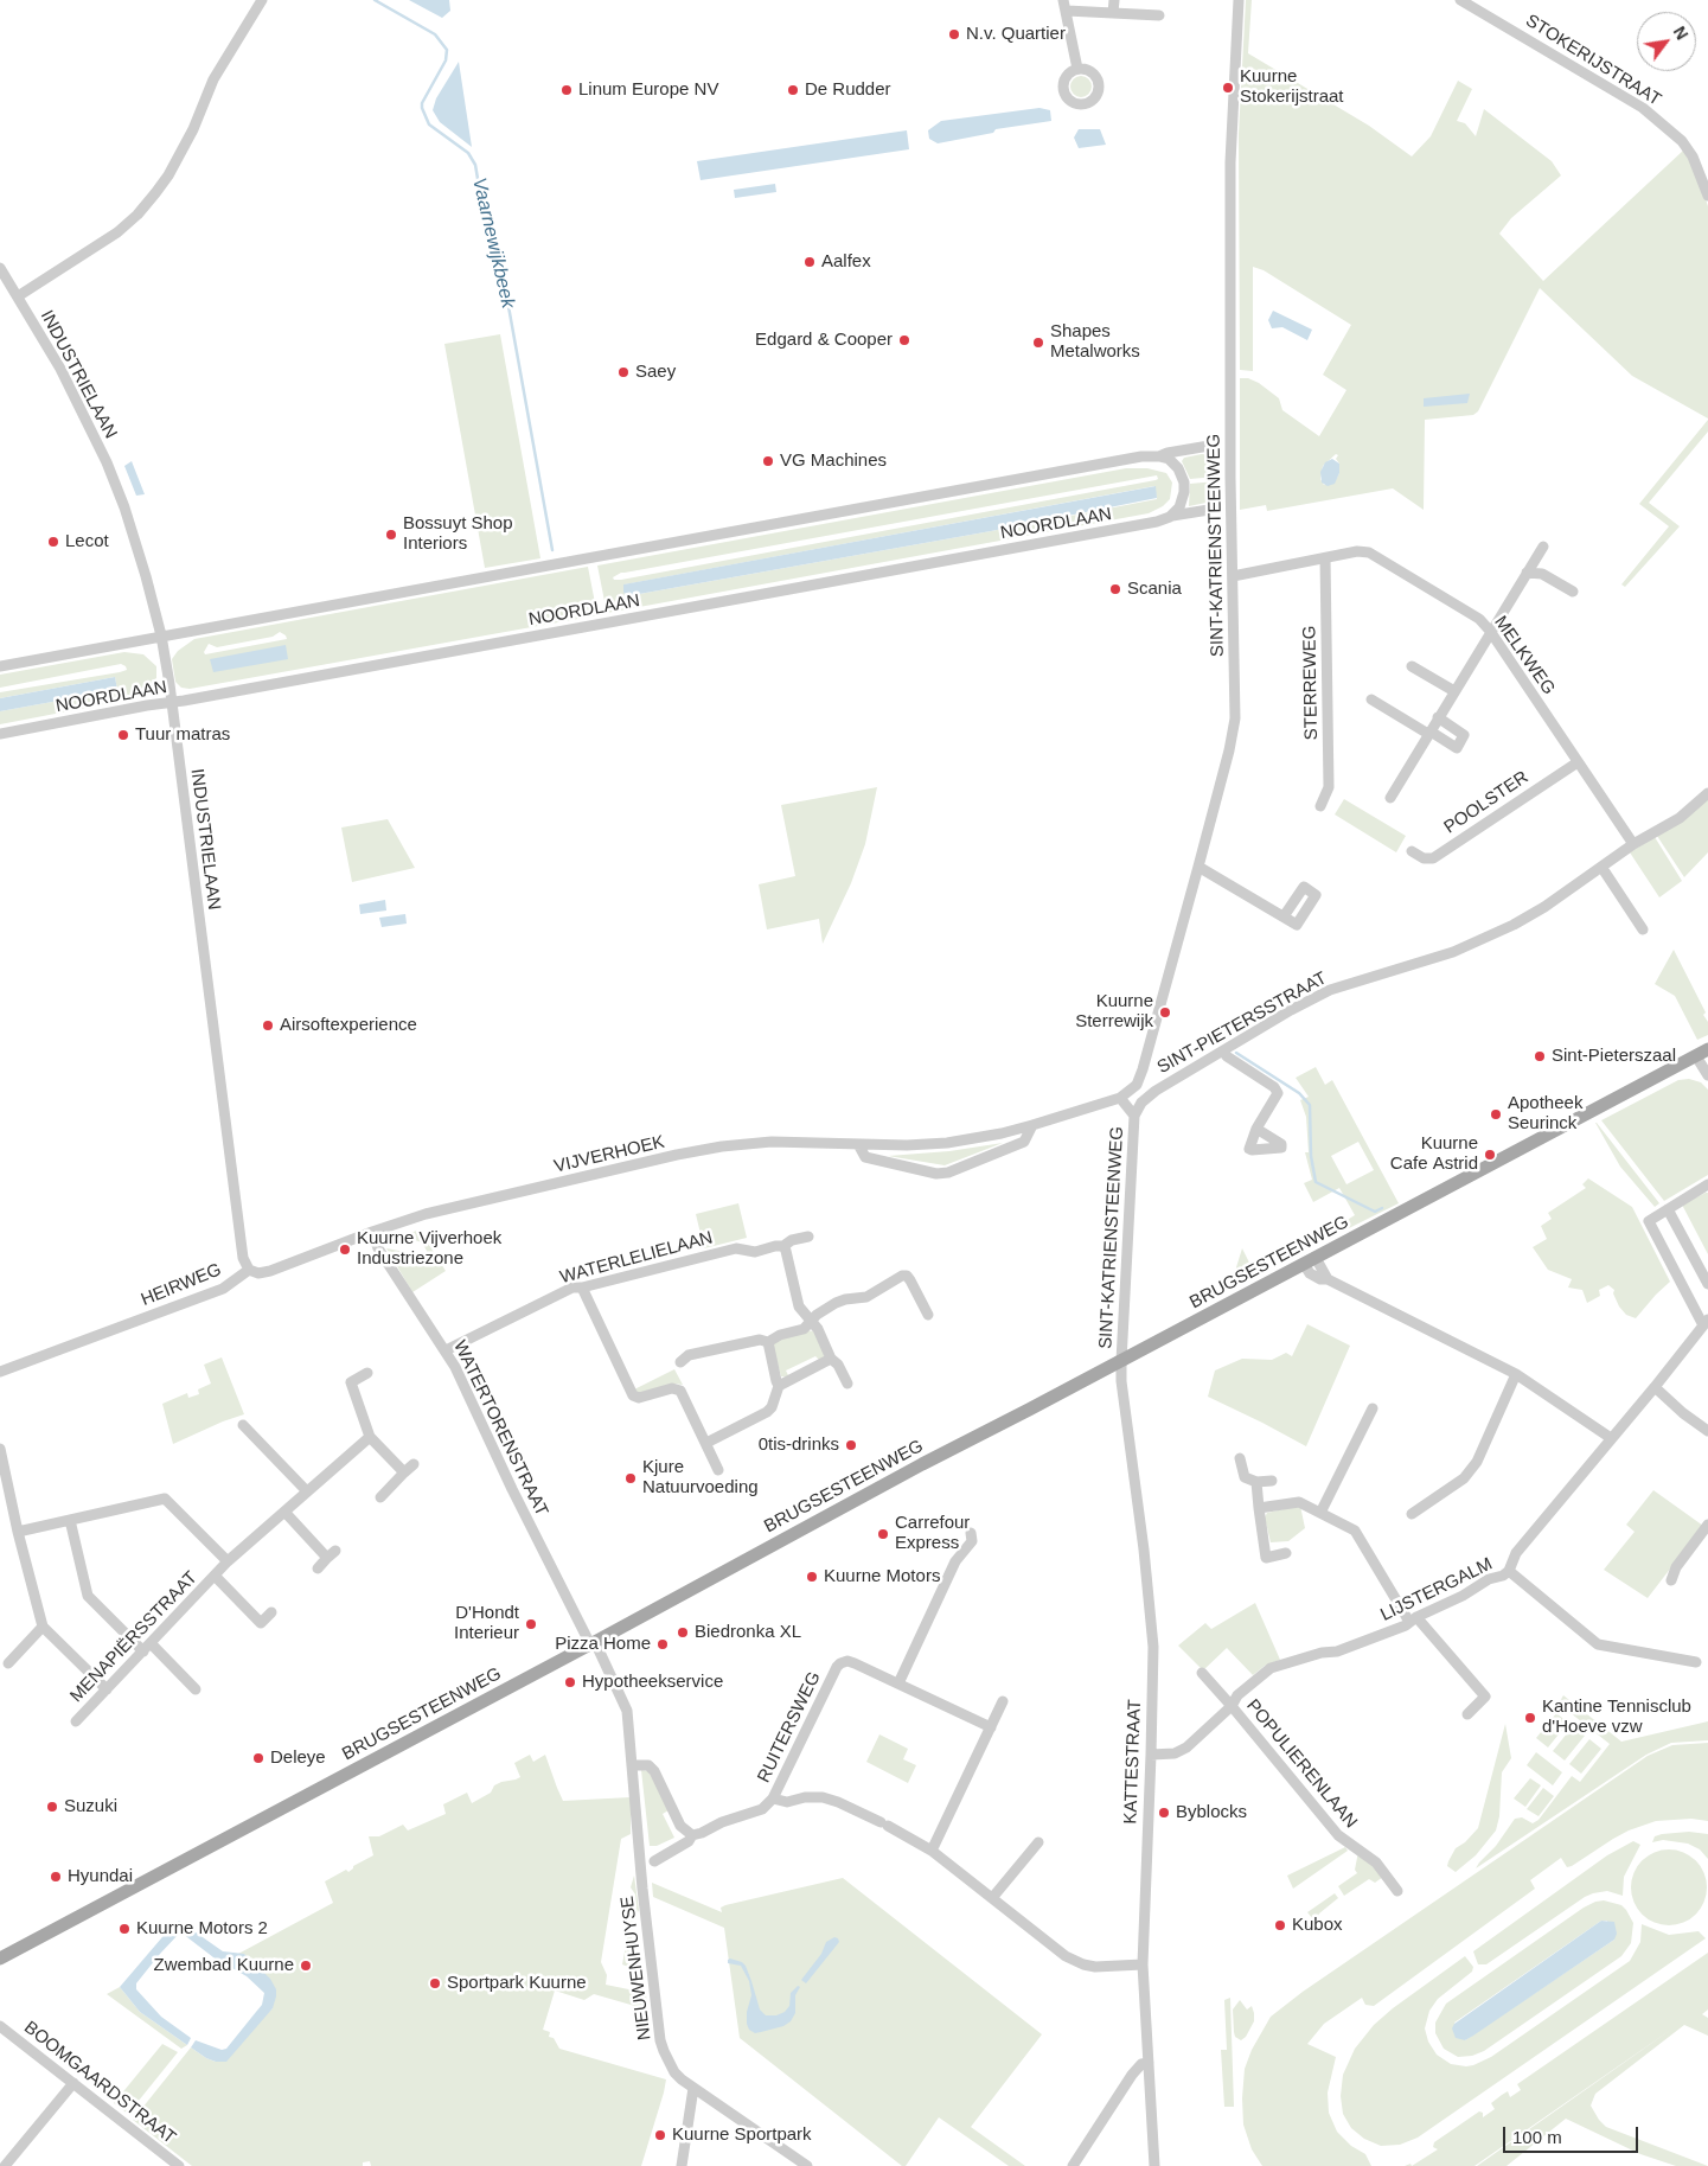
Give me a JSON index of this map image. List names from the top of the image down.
{
  "streets": {
    "main road": ["BRUGSESTEENWEG"],
    "street": [
      "STOKERIJSTRAAT",
      "INDUSTRIELAAN",
      "NOORDLAAN",
      "SINT-KATRIENSTEENWEG",
      "MELKWEG",
      "STERREWEG",
      "POOLSTER",
      "SINT-PIETERSSTRAAT",
      "VIJVERHOEK",
      "WATERLELIELAAN",
      "HEIRWEG",
      "WATERTORENSTRAAT",
      "LIJSTERGALM",
      "MENAPIËRSSTRAAT",
      "RUITERSWEG",
      "KATTESTRAAT",
      "POPULIERENLAAN",
      "NIEUWENHUYSE",
      "BOOMGAARDSTRAAT"
    ]
  },
  "crossings": [
    ["INDUSTRIELAAN", "NOORDLAAN"],
    ["INDUSTRIELAAN", "HEIRWEG"],
    ["SINT-KATRIENSTEENWEG", "MELKWEG"],
    ["SINT-KATRIENSTEENWEG", "SINT-PIETERSSTRAAT"],
    ["SINT-KATRIENSTEENWEG", "VIJVERHOEK"],
    ["SINT-KATRIENSTEENWEG", "BRUGSESTEENWEG"],
    ["SINT-KATRIENSTEENWEG", "KATTESTRAAT"],
    ["MELKWEG", "STERREWEG"],
    ["MELKWEG", "POOLSTER"],
    ["MELKWEG", "SINT-PIETERSSTRAAT"],
    ["VIJVERHOEK", "HEIRWEG"],
    ["VIJVERHOEK", "WATERTORENSTRAAT"],
    ["WATERLELIELAAN", "WATERTORENSTRAAT"],
    ["BRUGSESTEENWEG", "WATERTORENSTRAAT"],
    ["BRUGSESTEENWEG", "KATTESTRAAT"],
    ["BRUGSESTEENWEG", "NIEUWENHUYSE"],
    ["HEIRWEG", "WATERTORENSTRAAT"],
    ["WATERTORENSTRAAT", "NIEUWENHUYSE"],
    ["LIJSTERGALM", "KATTESTRAAT"],
    ["LIJSTERGALM", "POPULIERENLAAN"]
  ],
  "water": ["Vaarnewijkbeek"],
  "places": [
    "N.v. Quartier",
    "Kuurne Stokerijstraat",
    "Linum Europe NV",
    "De Rudder",
    "Aalfex",
    "Edgard & Cooper",
    "Shapes Metalworks",
    "Saey",
    "VG Machines",
    "Bossuyt Shop Interiors",
    "Lecot",
    "Scania",
    "Tuur matras",
    "Kuurne Sterrewijk",
    "Airsoftexperience",
    "Sint-Pieterszaal",
    "Apotheek Seurinck",
    "Kuurne Cafe Astrid",
    "Kuurne Vijverhoek Industriezone",
    "0tis-drinks",
    "Kjure Natuurvoeding",
    "Carrefour Express",
    "Kuurne Motors",
    "D'Hondt Interieur",
    "Biedronka XL",
    "Pizza Home",
    "Hypotheekservice",
    "Kantine Tennisclub d'Hoeve vzw",
    "Deleye",
    "Suzuki",
    "Byblocks",
    "Hyundai",
    "Kubox",
    "Kuurne Motors 2",
    "Zwembad Kuurne",
    "Sportpark Kuurne",
    "Kuurne Sportpark"
  ],
  "scale_bar": "100 m",
  "north": "top right"
}
